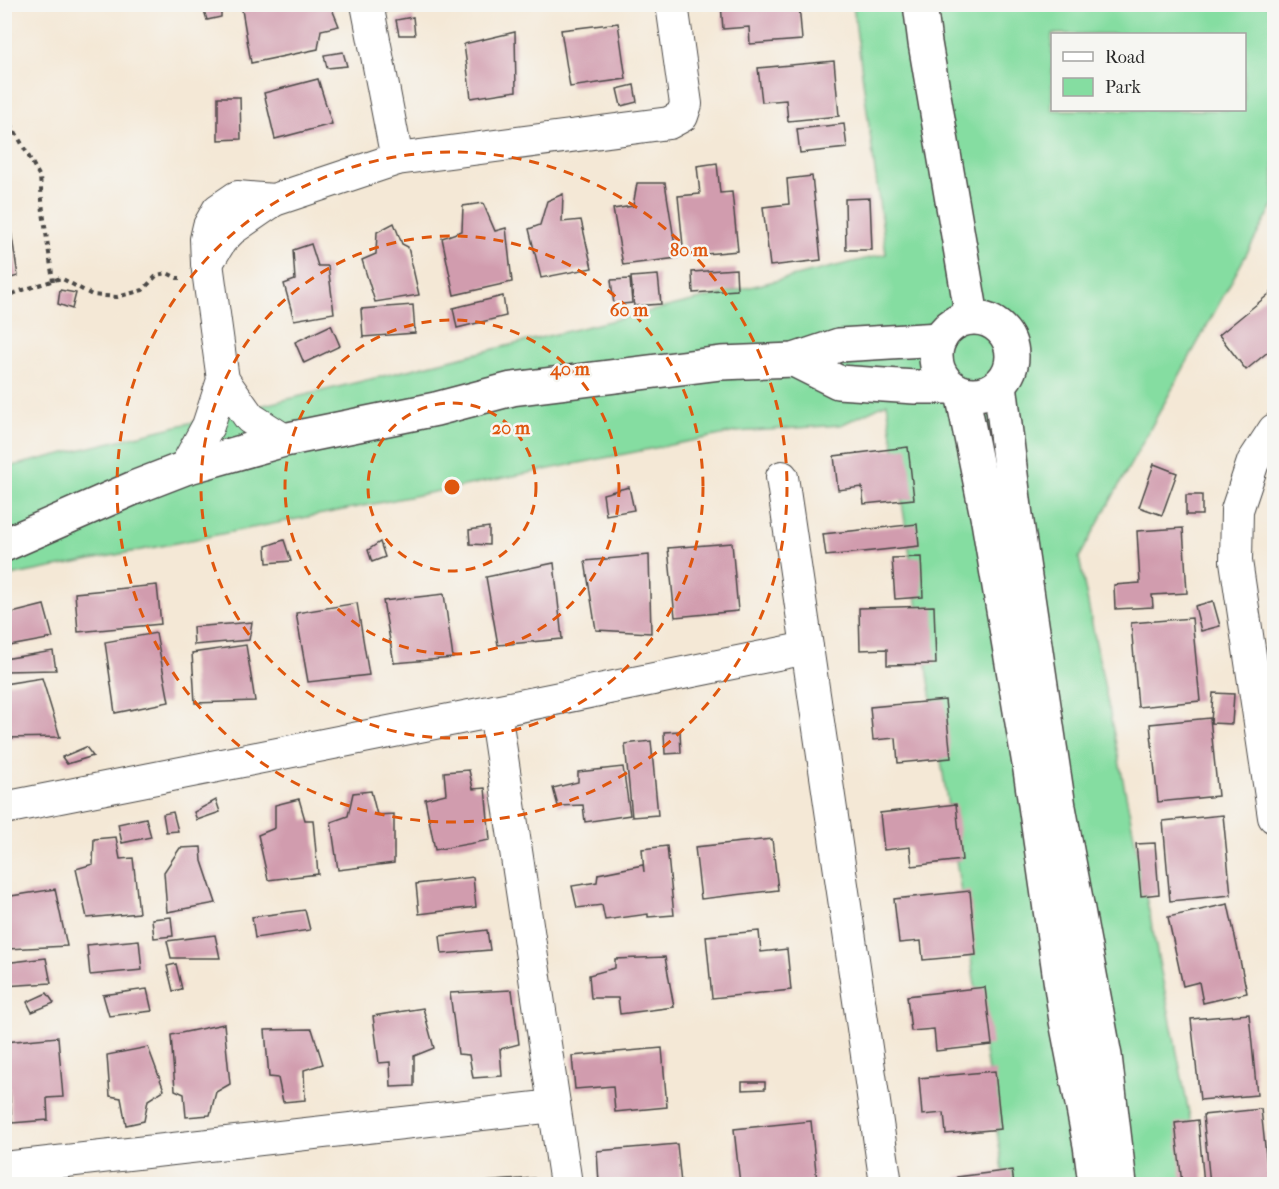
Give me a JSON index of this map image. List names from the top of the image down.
{
  "legend": ["Road", "Park"],
  "rings": [
    "80 m",
    "60 m",
    "40 m",
    "20 m"
  ]
}
